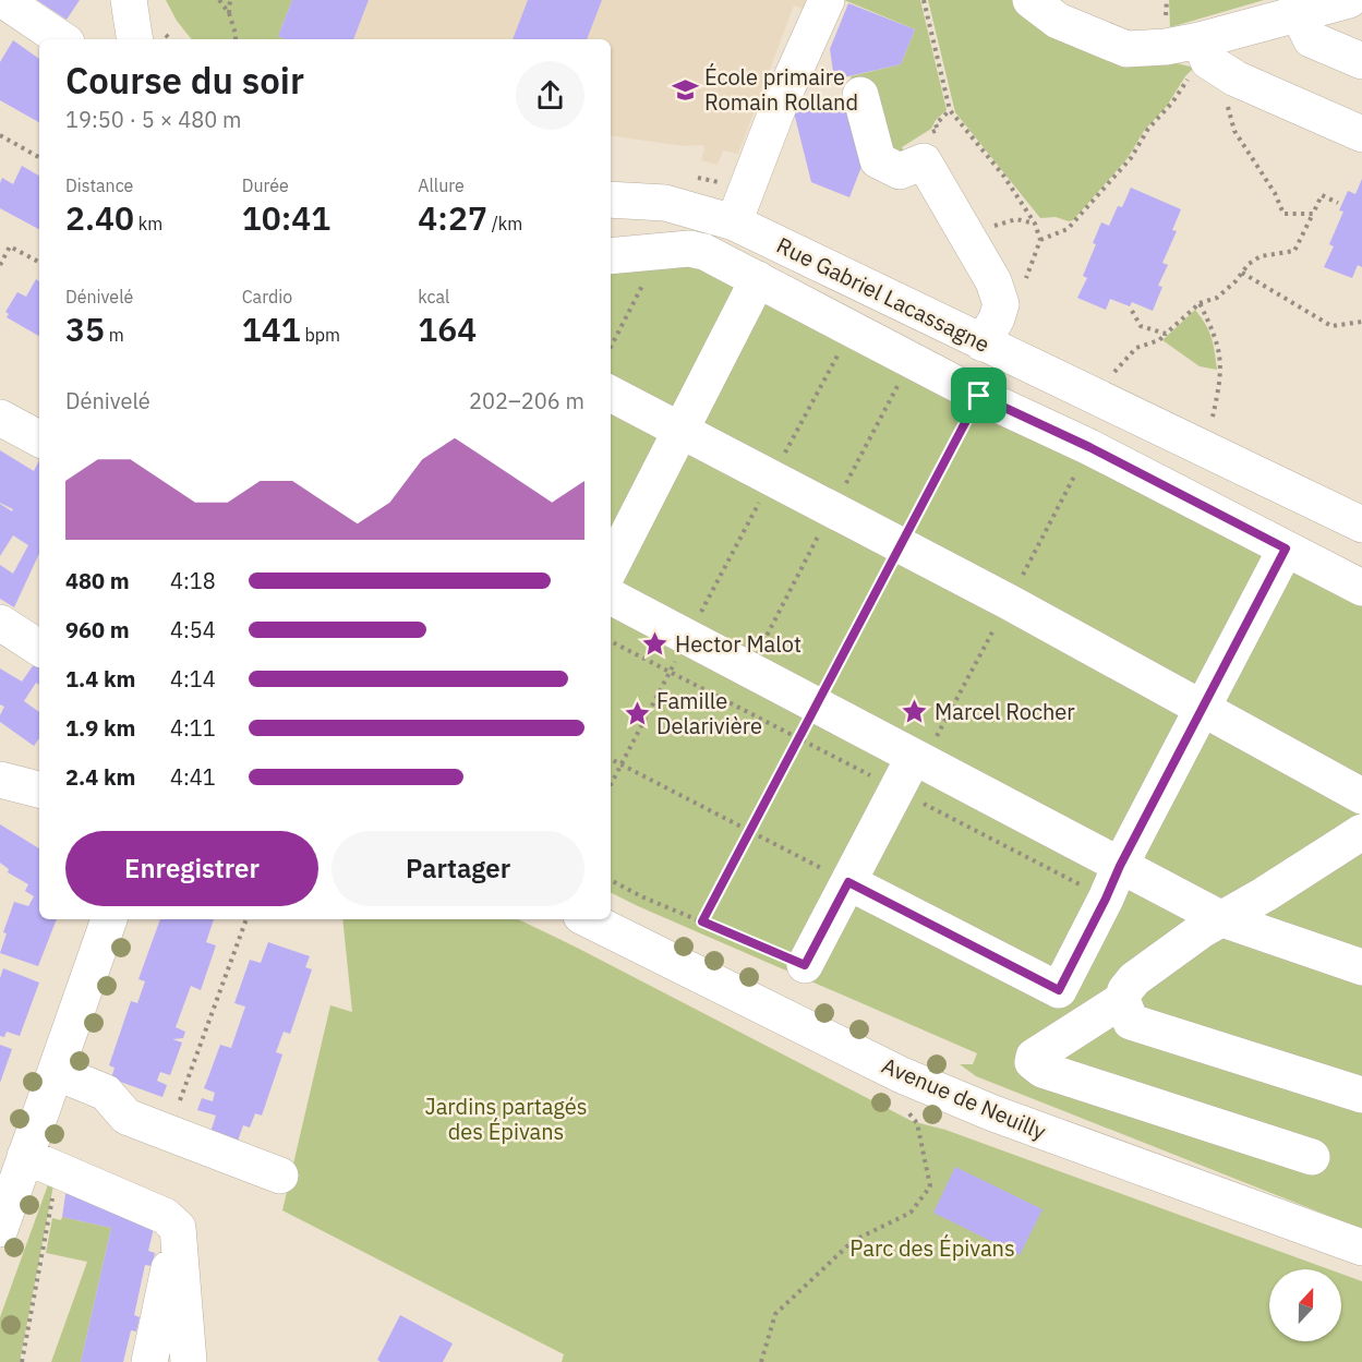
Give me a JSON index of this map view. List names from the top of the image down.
{
  "streets": {
    "street": ["Rue Gabriel Lacassagne", "Avenue de Neuilly"]
  },
  "parks": ["Jardins partagés des Épivans", "Parc des Épivans"],
  "places": {
    "school or university": ["École primaire Romain Rolland"],
    "place": ["Hector Malot", "Marcel Rocher", "Famille Delarivière"]
  },
  "north": "top",
  "page": {
    "heading": ["Course du soir", "19:50 · 5 × 480 m"],
    "stats": [
      ["Distance", "2.40 km"],
      ["Durée", "10:41"],
      ["Allure", "4:27 /km"],
      ["Dénivelé", "35 m"],
      ["Cardio", "141 bpm"],
      ["kcal", "164"]
    ],
    "chart": ["Dénivelé", "202–206 m"],
    "list": [
      {
        "name": "480 m",
        "note": "4:18"
      },
      {
        "name": "960 m",
        "note": "4:54"
      },
      {
        "name": "1.4 km",
        "note": "4:14"
      },
      {
        "name": "1.9 km",
        "note": "4:11"
      },
      {
        "name": "2.4 km",
        "note": "4:41"
      }
    ],
    "buttons": ["Enregistrer", "Partager"]
  }
}
